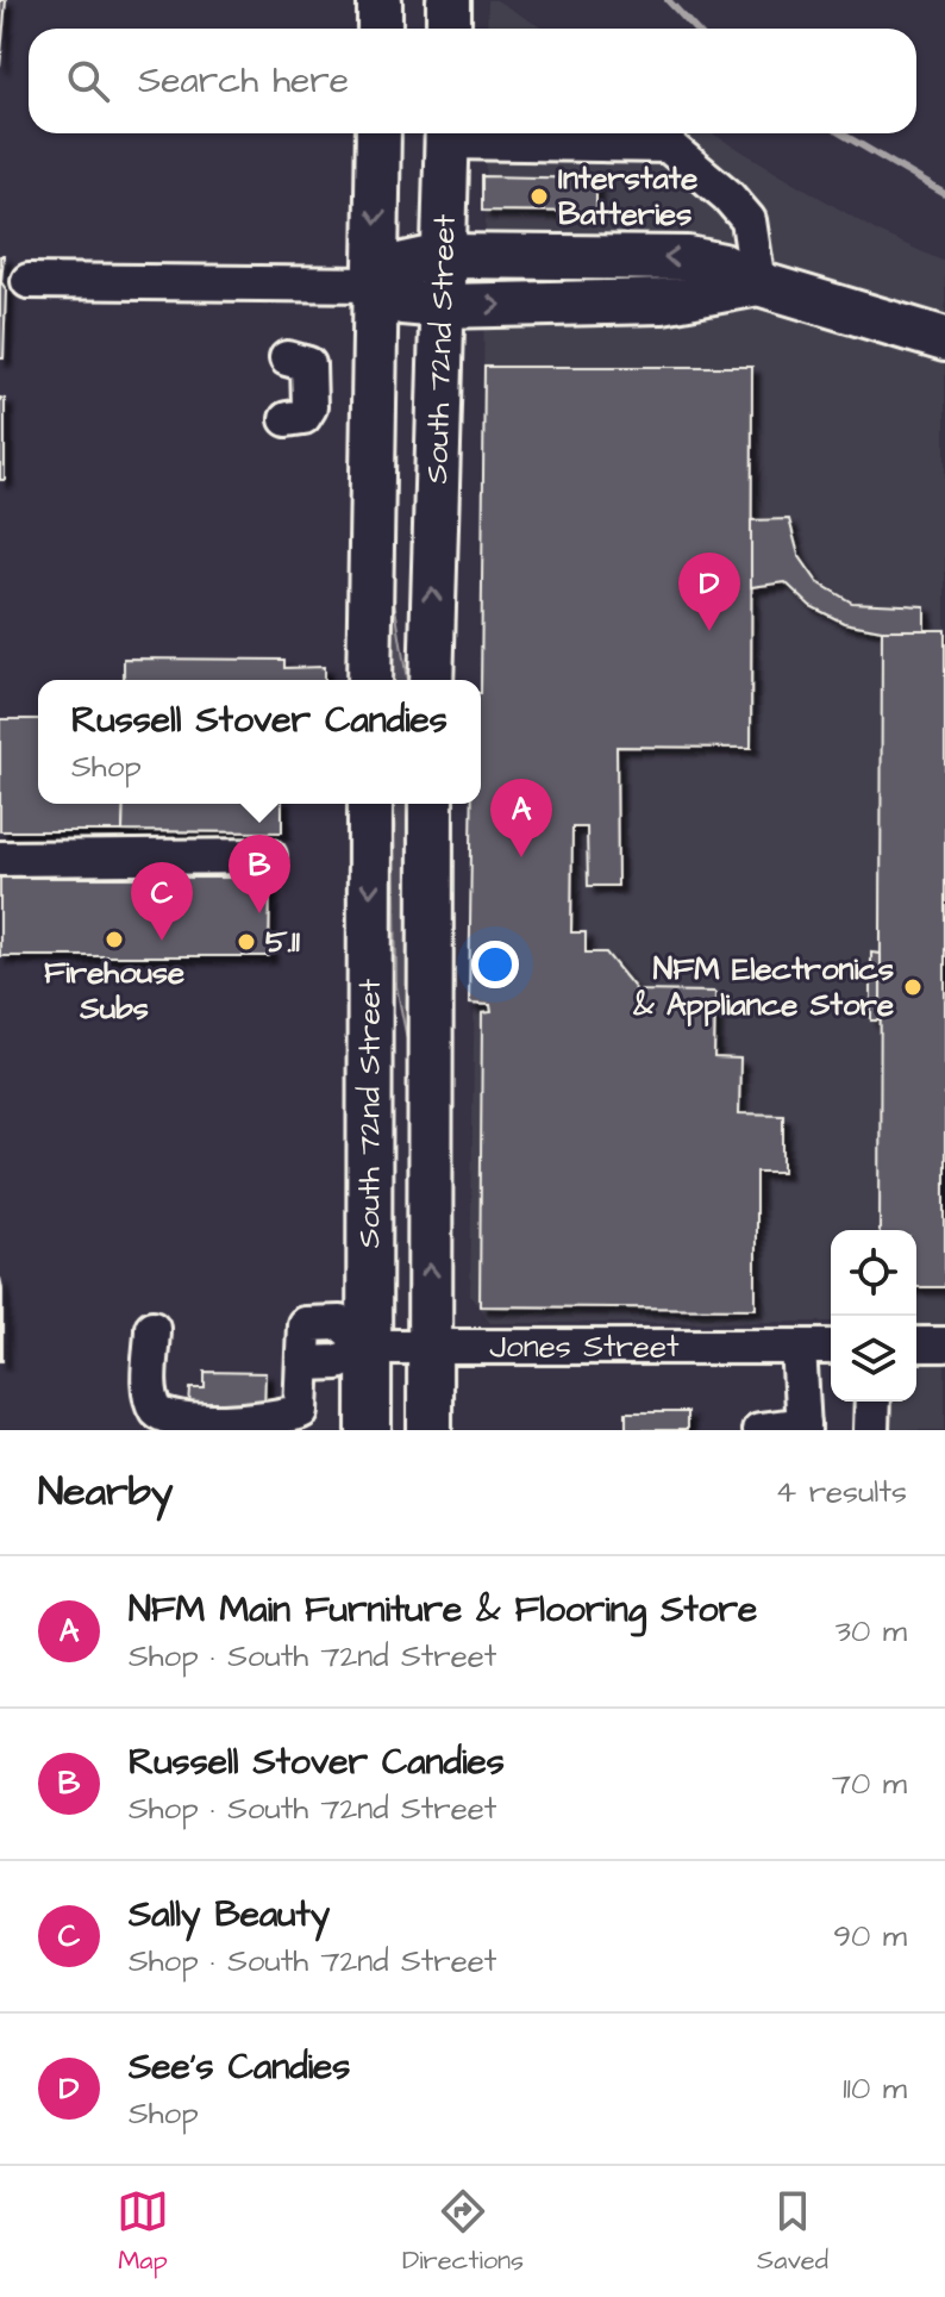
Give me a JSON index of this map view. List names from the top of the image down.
{
  "streets": {
    "main road": ["South 72nd Street"],
    "street": ["Jones Street"]
  },
  "crossings": [
    ["South 72nd Street", "Jones Street"]
  ],
  "places": [
    "Interstate Batteries",
    "Firehouse Subs",
    "5.11",
    "NFM Electronics & Appliance Store"
  ],
  "page": {
    "search": "Search here",
    "pins": [
      "D",
      "A",
      "B",
      "C"
    ],
    "popup": ["Russell Stover Candies", "Shop"],
    "heading": ["Nearby", "4 results"],
    "list": [
      {
        "mark": "A",
        "name": "NFM Main Furniture & Flooring Store",
        "note": "Shop · South 72nd Street",
        "value": "30 m"
      },
      {
        "mark": "B",
        "name": "Russell Stover Candies",
        "note": "Shop · South 72nd Street",
        "value": "70 m"
      },
      {
        "mark": "C",
        "name": "Sally Beauty",
        "note": "Shop · South 72nd Street",
        "value": "90 m"
      },
      {
        "mark": "D",
        "name": "See's Candies",
        "note": "Shop",
        "value": "110 m"
      }
    ],
    "nav": ["Map", "Directions", "Saved"]
  }
}
